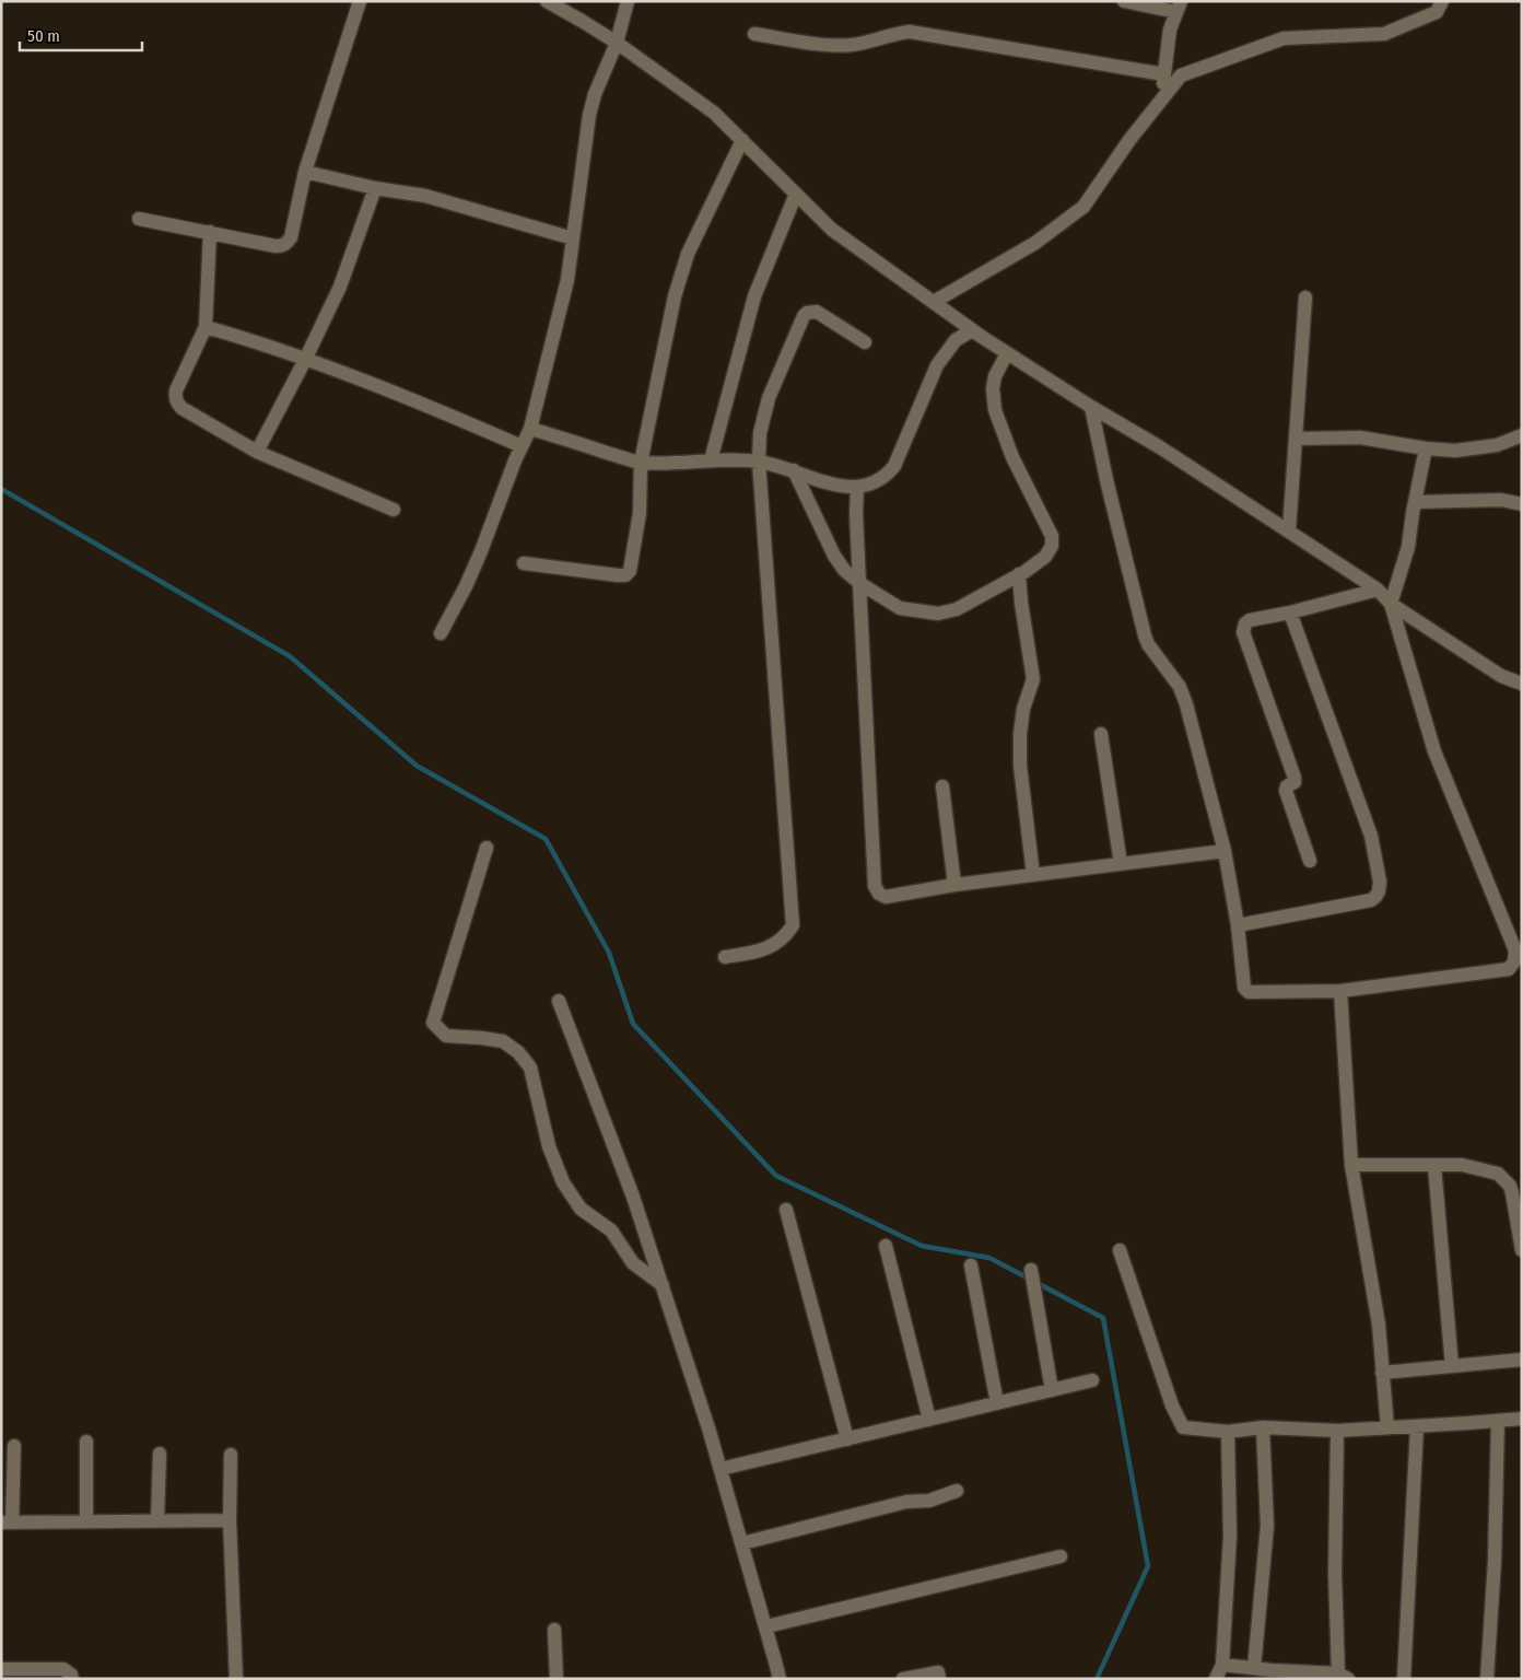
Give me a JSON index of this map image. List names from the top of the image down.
{
  "scale_bar": "50 m"
}
